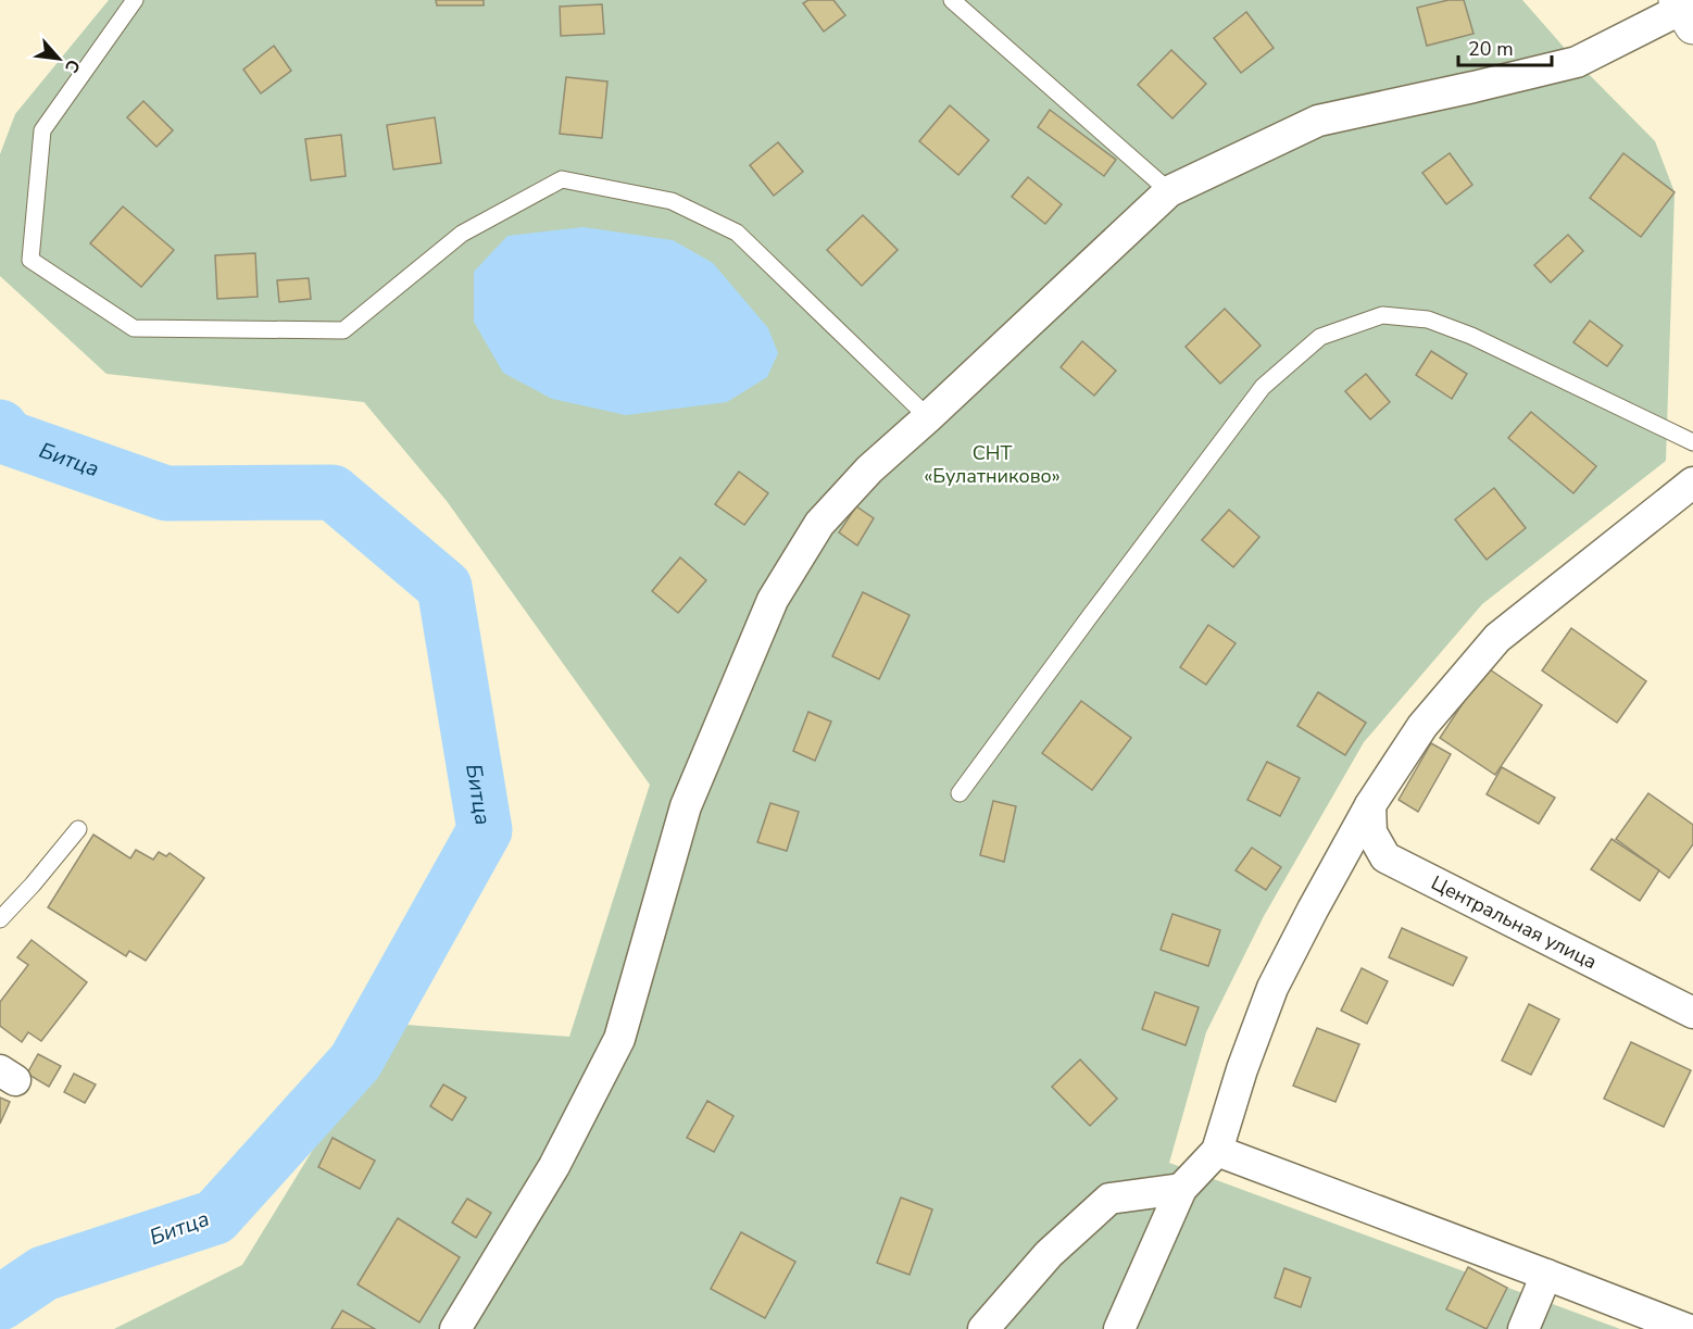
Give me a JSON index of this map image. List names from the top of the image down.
{
  "streets": {
    "street": ["Центральная улица"]
  },
  "water": ["Битца"],
  "parks": ["СНТ «Булатниково»"],
  "scale_bar": "20 m",
  "north": "bottom right"
}
